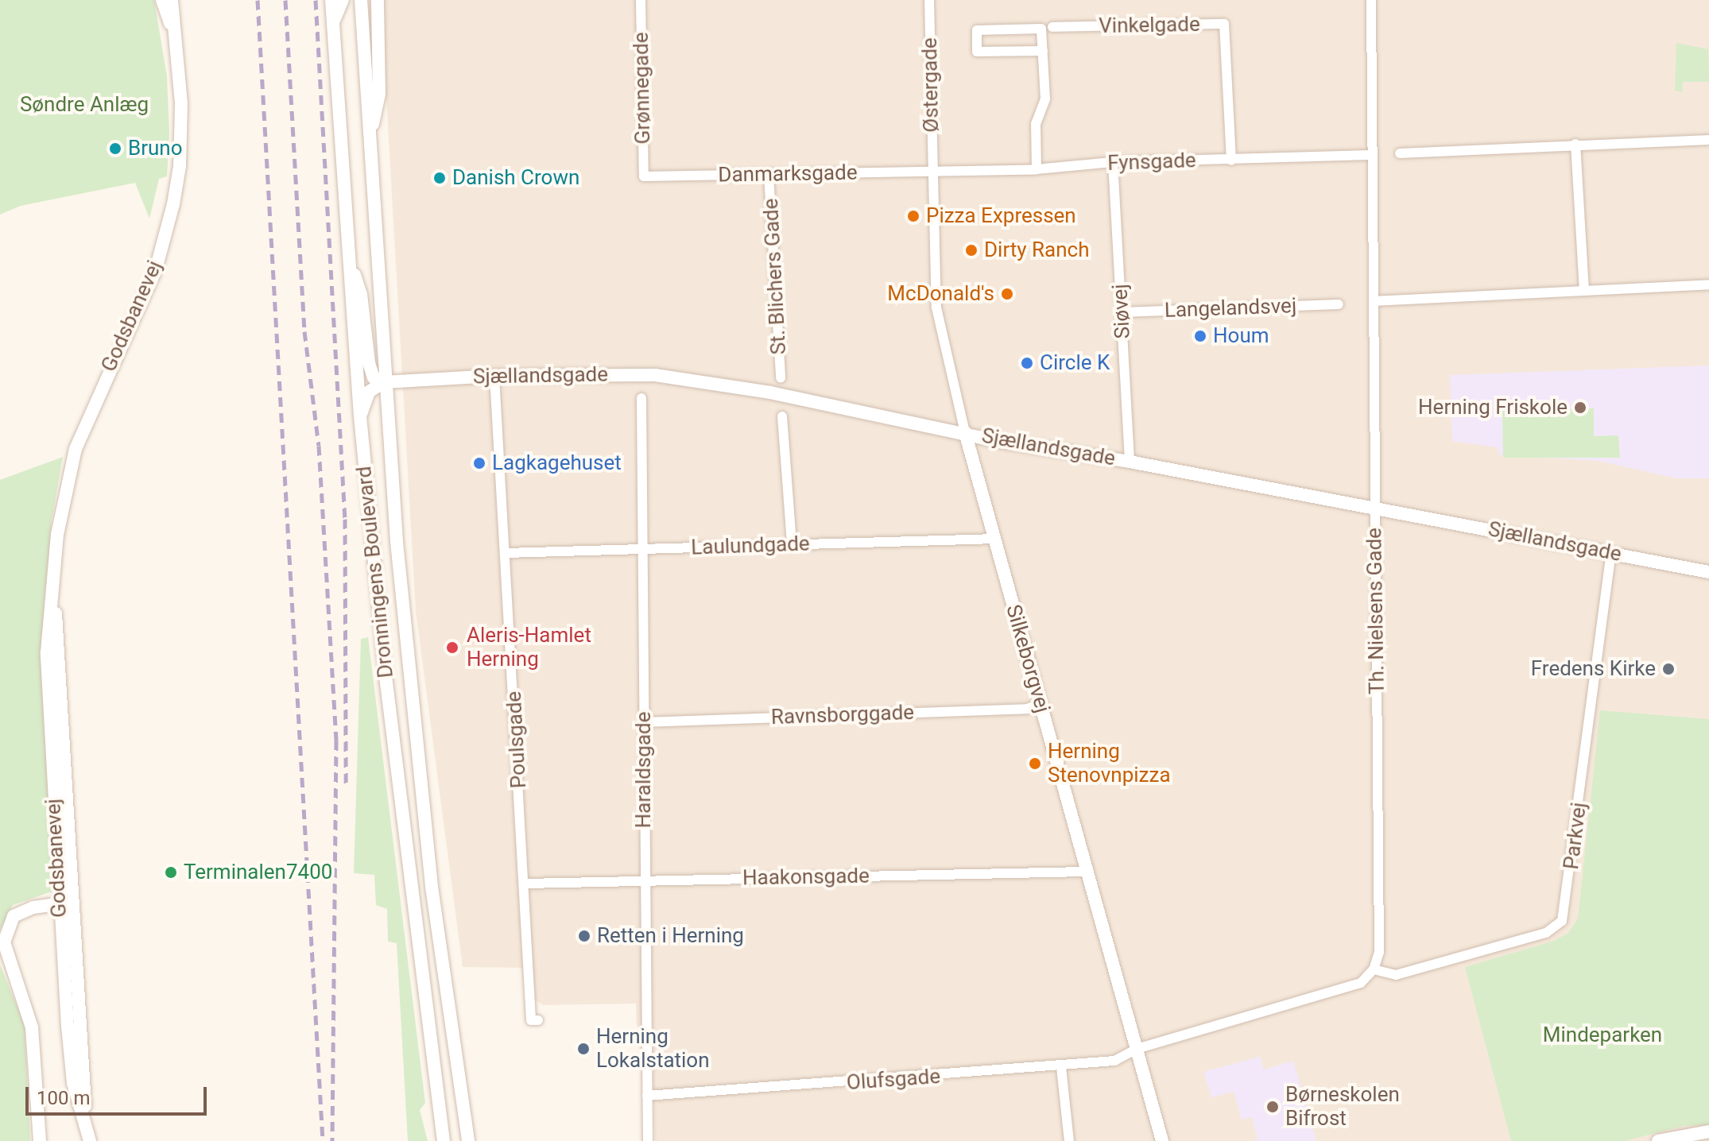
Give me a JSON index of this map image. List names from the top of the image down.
{
  "streets": {
    "street": [
      "Vinkelgade",
      "Østergade",
      "Grønnegade",
      "Fynsgade",
      "Danmarksgade",
      "St. Blichers Gade",
      "Langelandsvej",
      "Siøvej",
      "Godsbanevej",
      "Sjællandsgade",
      "Laulundgade",
      "Dronningens Boulevard",
      "Th. Nielsens Gade",
      "Silkeborgvej",
      "Ravnsborggade",
      "Poulsgade",
      "Haraldsgade",
      "Parkvej",
      "Haakonsgade",
      "Olufsgade"
    ]
  },
  "crossings": [
    ["Vinkelgade", "Fynsgade"],
    ["Østergade", "Fynsgade"],
    ["Østergade", "Danmarksgade"],
    ["Østergade", "Silkeborgvej"],
    ["Grønnegade", "Danmarksgade"],
    ["Fynsgade", "Danmarksgade"],
    ["Fynsgade", "Siøvej"],
    ["Fynsgade", "Th. Nielsens Gade"],
    ["Fynsgade", "Silkeborgvej"],
    ["Danmarksgade", "St. Blichers Gade"],
    ["Danmarksgade", "Silkeborgvej"],
    ["Langelandsvej", "Siøvej"],
    ["Siøvej", "Sjællandsgade"],
    ["Sjællandsgade", "Dronningens Boulevard"],
    ["Sjællandsgade", "Th. Nielsens Gade"],
    ["Sjællandsgade", "Silkeborgvej"],
    ["Sjællandsgade", "Poulsgade"],
    ["Sjællandsgade", "Parkvej"],
    ["Laulundgade", "Silkeborgvej"],
    ["Laulundgade", "Poulsgade"],
    ["Laulundgade", "Haraldsgade"],
    ["Th. Nielsens Gade", "Parkvej"],
    ["Silkeborgvej", "Ravnsborggade"],
    ["Silkeborgvej", "Haakonsgade"],
    ["Silkeborgvej", "Olufsgade"],
    ["Ravnsborggade", "Haraldsgade"],
    ["Poulsgade", "Haakonsgade"],
    ["Haraldsgade", "Haakonsgade"],
    ["Haraldsgade", "Olufsgade"]
  ],
  "parks": ["Søndre Anlæg", "Mindeparken"],
  "places": [
    "Bruno",
    "Danish Crown",
    "Pizza Expressen",
    "Dirty Ranch",
    "McDonald's",
    "Houm",
    "Circle K",
    "Herning Friskole",
    "Lagkagehuset",
    "Aleris-Hamlet Herning",
    "Fredens Kirke",
    "Herning Stenovnpizza",
    "Terminalen7400",
    "Retten i Herning",
    "Herning Lokalstation",
    "Børneskolen Bifrost"
  ],
  "scale_bar": "100 m"
}
